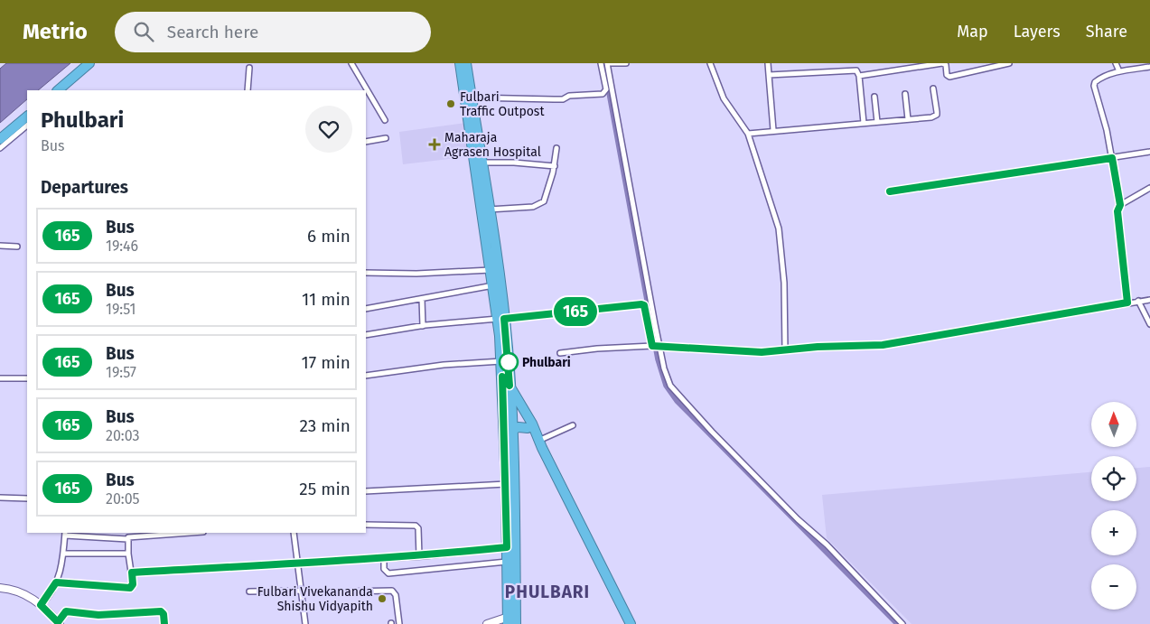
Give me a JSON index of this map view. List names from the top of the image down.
{
  "districts": ["PHULBARI"],
  "places": {
    "other": ["Fulbari Traffic Outpost", "Phulbari", "Fulbari Vivekananda Shishu Vidyapith"],
    "health": ["Maharaja Agrasen Hospital"]
  },
  "lines": ["bus line 165"],
  "north": "top",
  "page": {
    "header": "Metrio",
    "search": "Search here",
    "nav": ["Map", "Layers", "Share"],
    "on_map": "165",
    "heading": [
      ["Phulbari", "Bus"],
      "Departures"
    ],
    "list": [
      {
        "mark": "165",
        "name": "Bus",
        "note": "19:46",
        "value": "6 min"
      },
      {
        "mark": "165",
        "name": "Bus",
        "note": "19:51",
        "value": "11 min"
      },
      {
        "mark": "165",
        "name": "Bus",
        "note": "19:57",
        "value": "17 min"
      },
      {
        "mark": "165",
        "name": "Bus",
        "note": "20:03",
        "value": "23 min"
      },
      {
        "mark": "165",
        "name": "Bus",
        "note": "20:05",
        "value": "25 min"
      }
    ],
    "map_buttons": ["+", "−"]
  }
}
